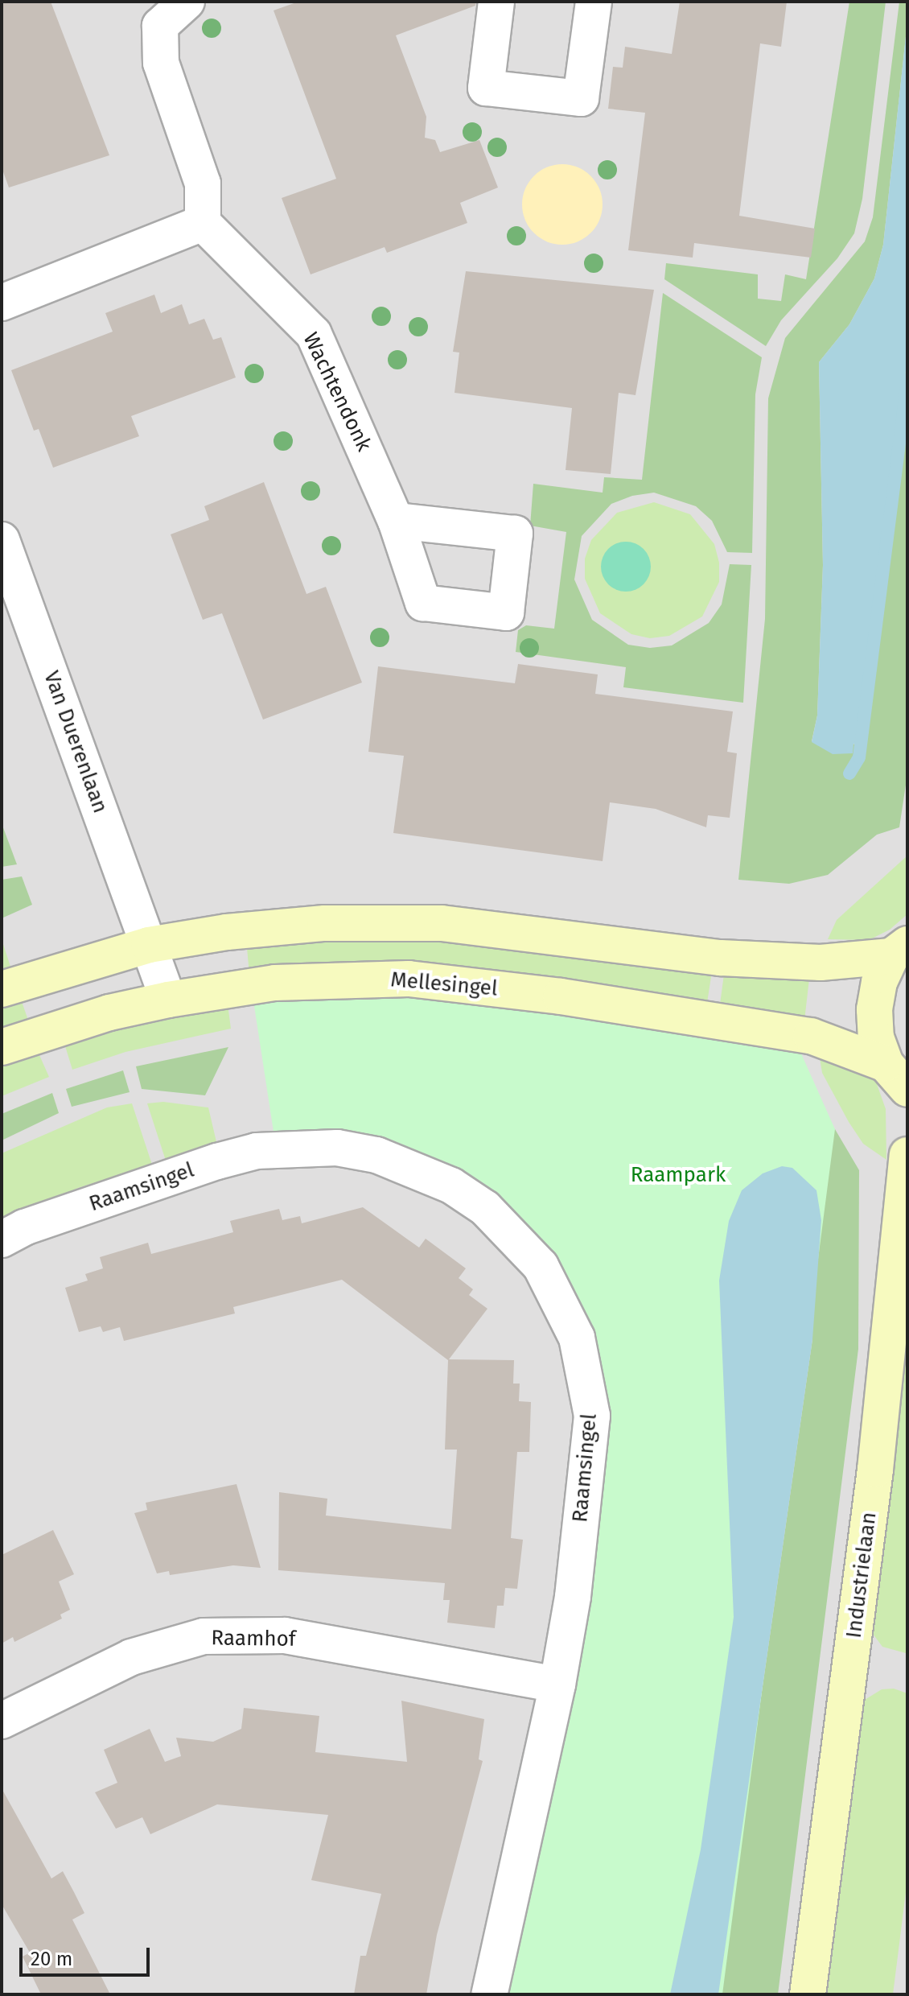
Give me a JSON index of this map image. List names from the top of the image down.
{
  "streets": {
    "street": [
      "Wachtendonk",
      "Van Duerenlaan",
      "Mellesingel",
      "Raamsingel",
      "Industrielaan",
      "Raamhof"
    ]
  },
  "crossings": [
    ["Van Duerenlaan", "Mellesingel"],
    ["Raamsingel", "Raamhof"]
  ],
  "parks": ["Raampark"],
  "scale_bar": "20 m"
}
